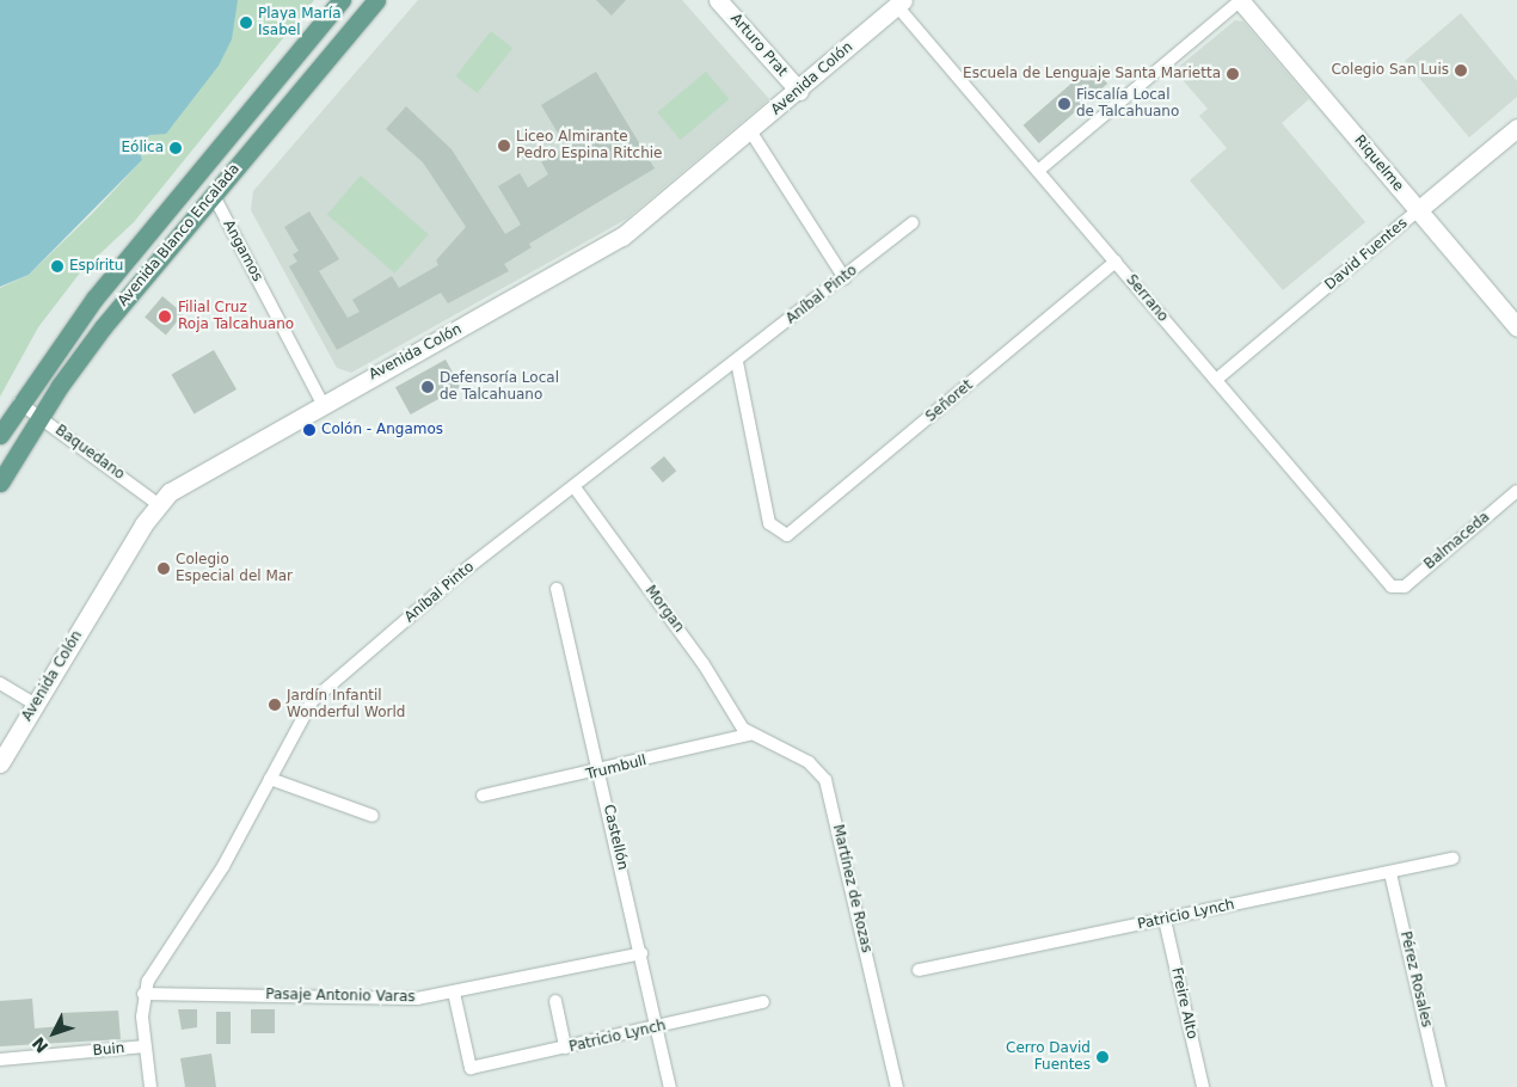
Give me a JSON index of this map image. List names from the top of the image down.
{
  "streets": {
    "main road": [
      "Arturo Prat",
      "Avenida Colón",
      "Riquelme",
      "Avenida Blanco Encalada",
      "David Fuentes"
    ],
    "street": [
      "Angamos",
      "Aníbal Pinto",
      "Serrano",
      "Señoret",
      "Baquedano",
      "Balmaceda",
      "Morgan",
      "Trumbull",
      "Castellón",
      "Martínez de Rozas",
      "Patricio Lynch",
      "Pérez Rosales",
      "Pasaje Antonio Varas",
      "Freire Alto",
      "Buin"
    ]
  },
  "crossings": [
    ["Arturo Prat", "Avenida Colón"],
    ["Avenida Colón", "Angamos"],
    ["Avenida Colón", "Serrano"],
    ["Avenida Colón", "Baquedano"],
    ["Riquelme", "David Fuentes"],
    ["Avenida Blanco Encalada", "Angamos"],
    ["Avenida Blanco Encalada", "Baquedano"],
    ["David Fuentes", "Serrano"],
    ["Aníbal Pinto", "Señoret"],
    ["Aníbal Pinto", "Morgan"],
    ["Aníbal Pinto", "Pasaje Antonio Varas"],
    ["Serrano", "Señoret"],
    ["Serrano", "Balmaceda"],
    ["Morgan", "Trumbull"],
    ["Morgan", "Martínez de Rozas"],
    ["Trumbull", "Castellón"],
    ["Trumbull", "Martínez de Rozas"],
    ["Castellón", "Patricio Lynch"],
    ["Castellón", "Pasaje Antonio Varas"],
    ["Patricio Lynch", "Pérez Rosales"],
    ["Patricio Lynch", "Pasaje Antonio Varas"],
    ["Patricio Lynch", "Freire Alto"]
  ],
  "places": [
    "Playa María Isabel",
    "Colegio San Luis",
    "Escuela de Lenguaje Santa Marietta",
    "Fiscalía Local de Talcahuano",
    "Liceo Almirante Pedro Espina Ritchie",
    "Eólica",
    "Espíritu",
    "Filial Cruz Roja Talcahuano",
    "Defensoría Local de Talcahuano",
    "Colón - Angamos",
    "Colegio Especial del Mar",
    "Jardín Infantil Wonderful World",
    "Cerro David Fuentes"
  ],
  "north": "bottom left"
}
